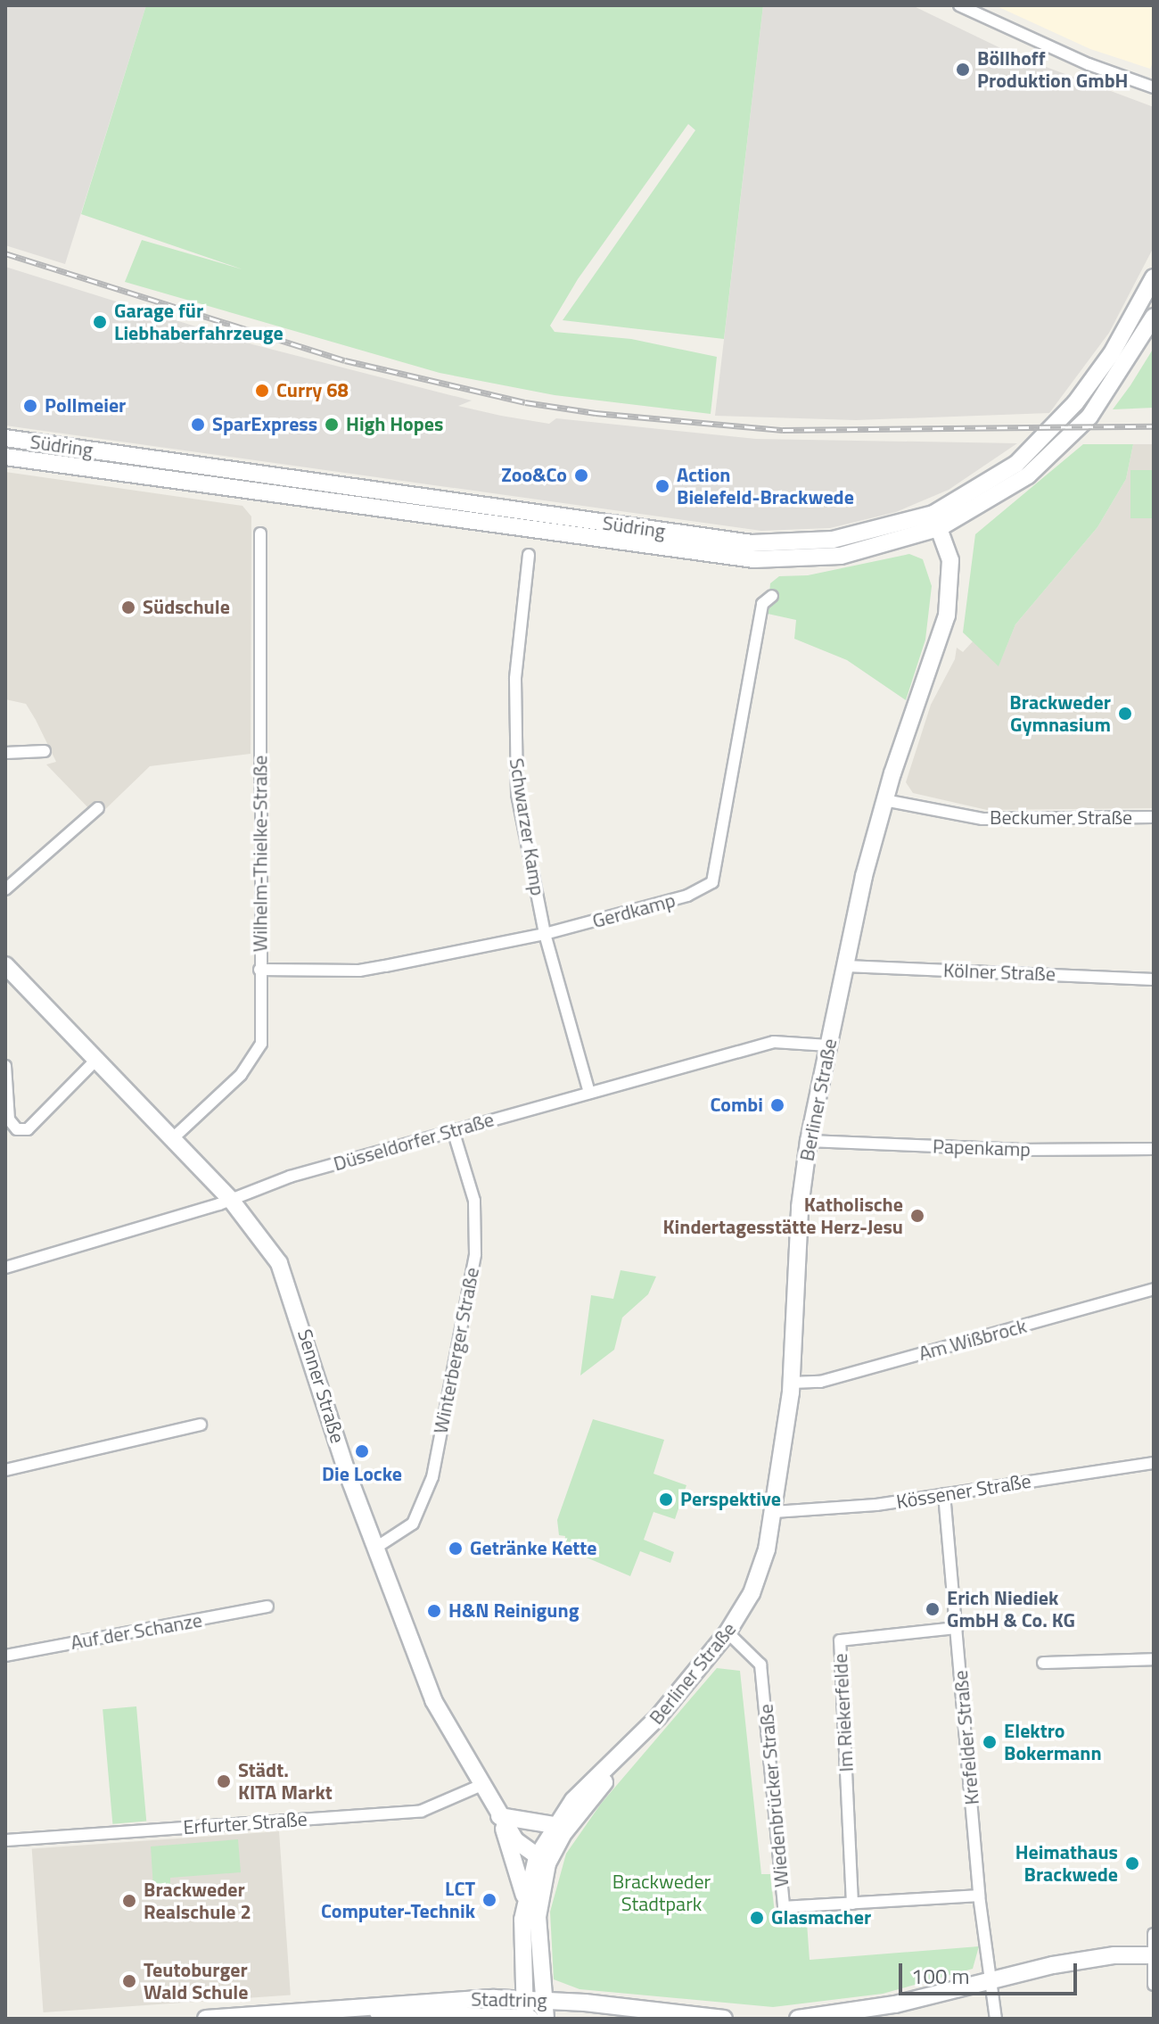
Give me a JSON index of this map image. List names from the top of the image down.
{
  "streets": {
    "street": [
      "Südring",
      "Beckumer Straße",
      "Schwarzer Kamp",
      "Wilhelm-Thielke-Straße",
      "Gerdkamp",
      "Kölner Straße",
      "Berliner Straße",
      "Düsseldorfer Straße",
      "Papenkamp",
      "Am Wißbrock",
      "Winterberger Straße",
      "Senner Straße",
      "Kössener Straße",
      "Auf der Schanze",
      "Im Riekerfelde",
      "Krefelder Straße",
      "Wiedenbrücker Straße",
      "Erfurter Straße",
      "Stadtring"
    ]
  },
  "crossings": [
    ["Südring", "Berliner Straße"],
    ["Beckumer Straße", "Berliner Straße"],
    ["Schwarzer Kamp", "Gerdkamp"],
    ["Schwarzer Kamp", "Düsseldorfer Straße"],
    ["Wilhelm-Thielke-Straße", "Gerdkamp"],
    ["Wilhelm-Thielke-Straße", "Senner Straße"],
    ["Kölner Straße", "Berliner Straße"],
    ["Berliner Straße", "Düsseldorfer Straße"],
    ["Berliner Straße", "Papenkamp"],
    ["Berliner Straße", "Am Wißbrock"],
    ["Berliner Straße", "Senner Straße"],
    ["Berliner Straße", "Kössener Straße"],
    ["Berliner Straße", "Wiedenbrücker Straße"],
    ["Berliner Straße", "Stadtring"],
    ["Düsseldorfer Straße", "Winterberger Straße"],
    ["Düsseldorfer Straße", "Senner Straße"],
    ["Winterberger Straße", "Senner Straße"],
    ["Senner Straße", "Erfurter Straße"],
    ["Kössener Straße", "Krefelder Straße"],
    ["Im Riekerfelde", "Krefelder Straße"],
    ["Im Riekerfelde", "Wiedenbrücker Straße"],
    ["Krefelder Straße", "Wiedenbrücker Straße"]
  ],
  "parks": ["Brackweder Stadtpark"],
  "places": [
    "Böllhoff Produktion GmbH",
    "Garage für Liebhaberfahrzeuge",
    "Curry 68",
    "Pollmeier",
    "SparExpress",
    "High Hopes",
    "Zoo&Co",
    "Action Bielefeld-Brackwede",
    "Südschule",
    "Brackweder Gymnasium",
    "Combi",
    "Katholische Kindertagesstätte Herz-Jesu",
    "Die Locke",
    "Perspektive",
    "Getränke Kette",
    "Erich Niediek GmbH & Co. KG",
    "H&N Reinigung",
    "Elektro Bokermann",
    "Städt. KITA Markt",
    "Heimathaus Brackwede",
    "LCT Computer-Technik",
    "Brackweder Realschule 2",
    "Glasmacher",
    "Teutoburger Wald Schule"
  ],
  "scale_bar": "100 m"
}
